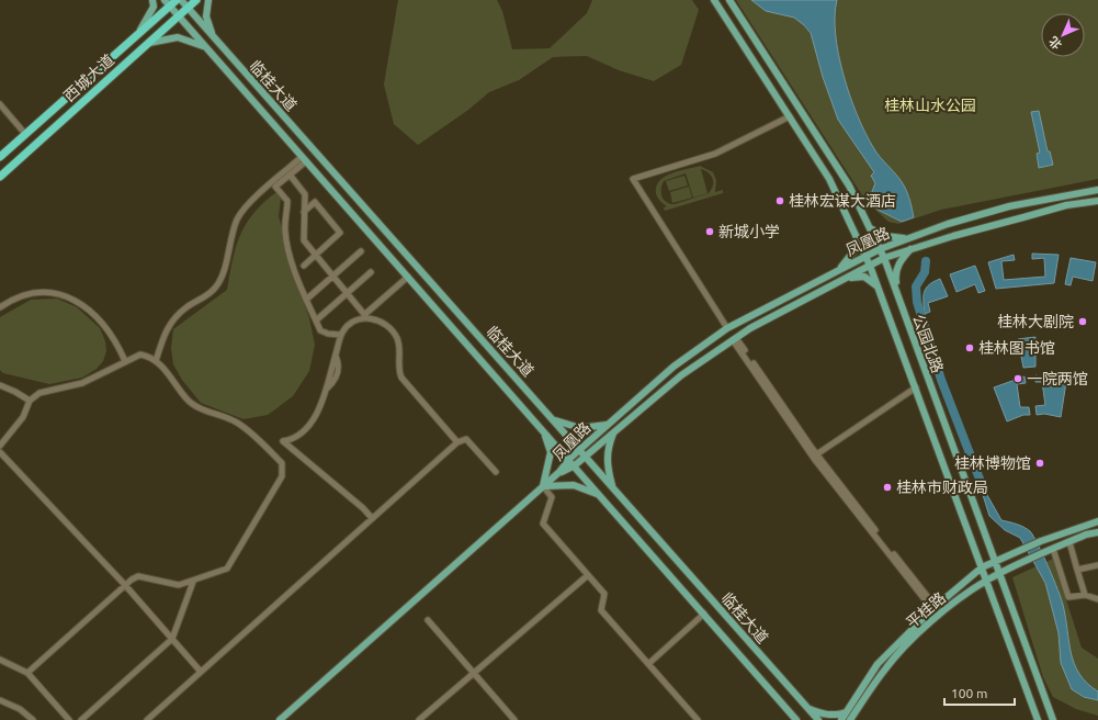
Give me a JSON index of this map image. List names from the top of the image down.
{
  "streets": {
    "highway": ["西城大道"],
    "main road": [
      "临桂大道",
      "凤凰路",
      "公园北路",
      "平桂路"
    ]
  },
  "crossings": [
    ["西城大道", "临桂大道"],
    ["临桂大道", "凤凰路"],
    ["凤凰路", "公园北路"],
    ["公园北路", "平桂路"]
  ],
  "parks": ["桂林山水公园"],
  "places": [
    "桂林宏谋大酒店",
    "新城小学",
    "桂林大剧院",
    "桂林图书馆",
    "一院两馆",
    "桂林博物馆",
    "桂林市财政局"
  ],
  "scale_bar": "100 m",
  "north": "bottom left"
}
